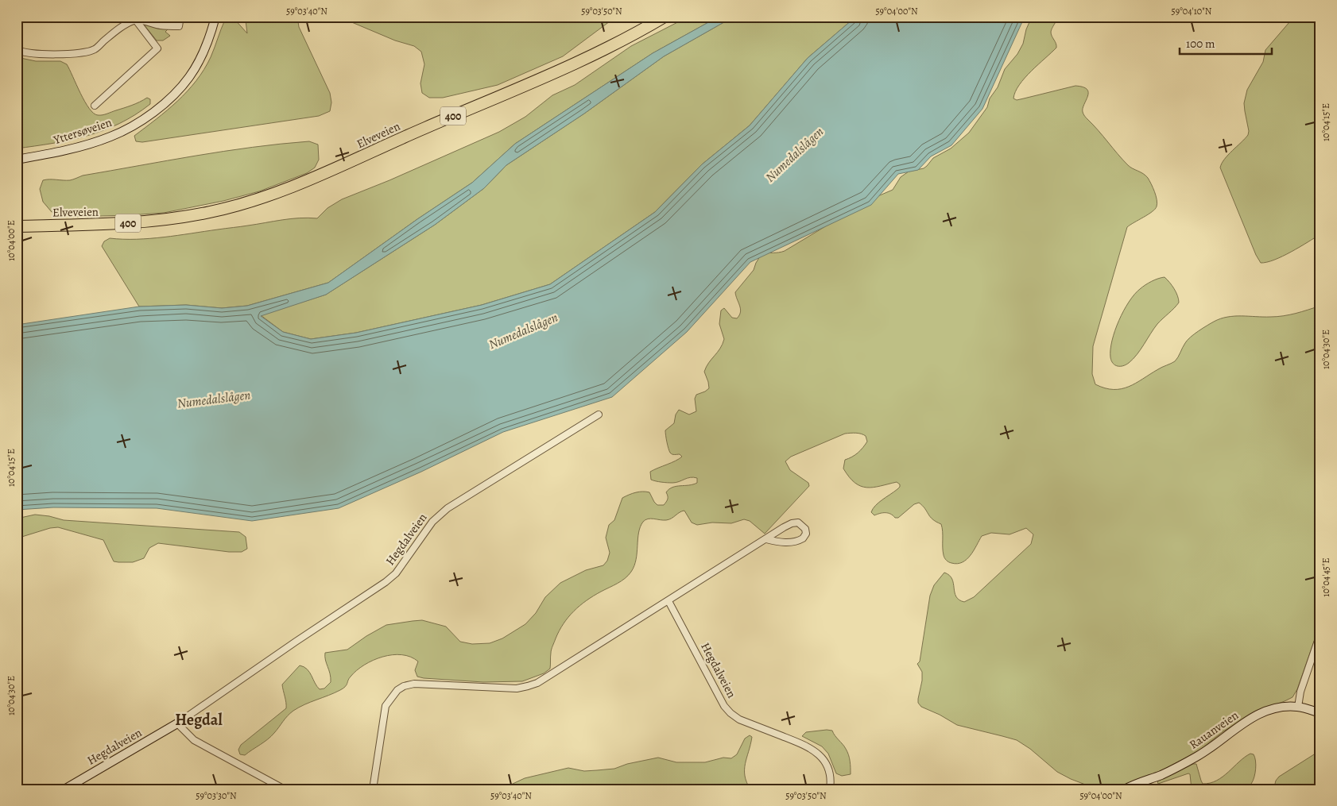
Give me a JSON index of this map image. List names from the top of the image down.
{
  "streets": {
    "highway": ["400", "Elveveien"],
    "main road": ["Yttersøveien", "Hegdalveien", "Rauanveien"]
  },
  "districts": ["Hegdal"],
  "water": ["Numedalslågen"],
  "scale_bar": "100 m",
  "coordinates": [
    "59°03'40\"N",
    "59°03'50\"N",
    "59°04'00\"N",
    "59°04'10\"N",
    "10°04'15\"E",
    "10°04'00\"E",
    "10°04'30\"E",
    "10°04'45\"E",
    "59°03'30\"N"
  ]
}
